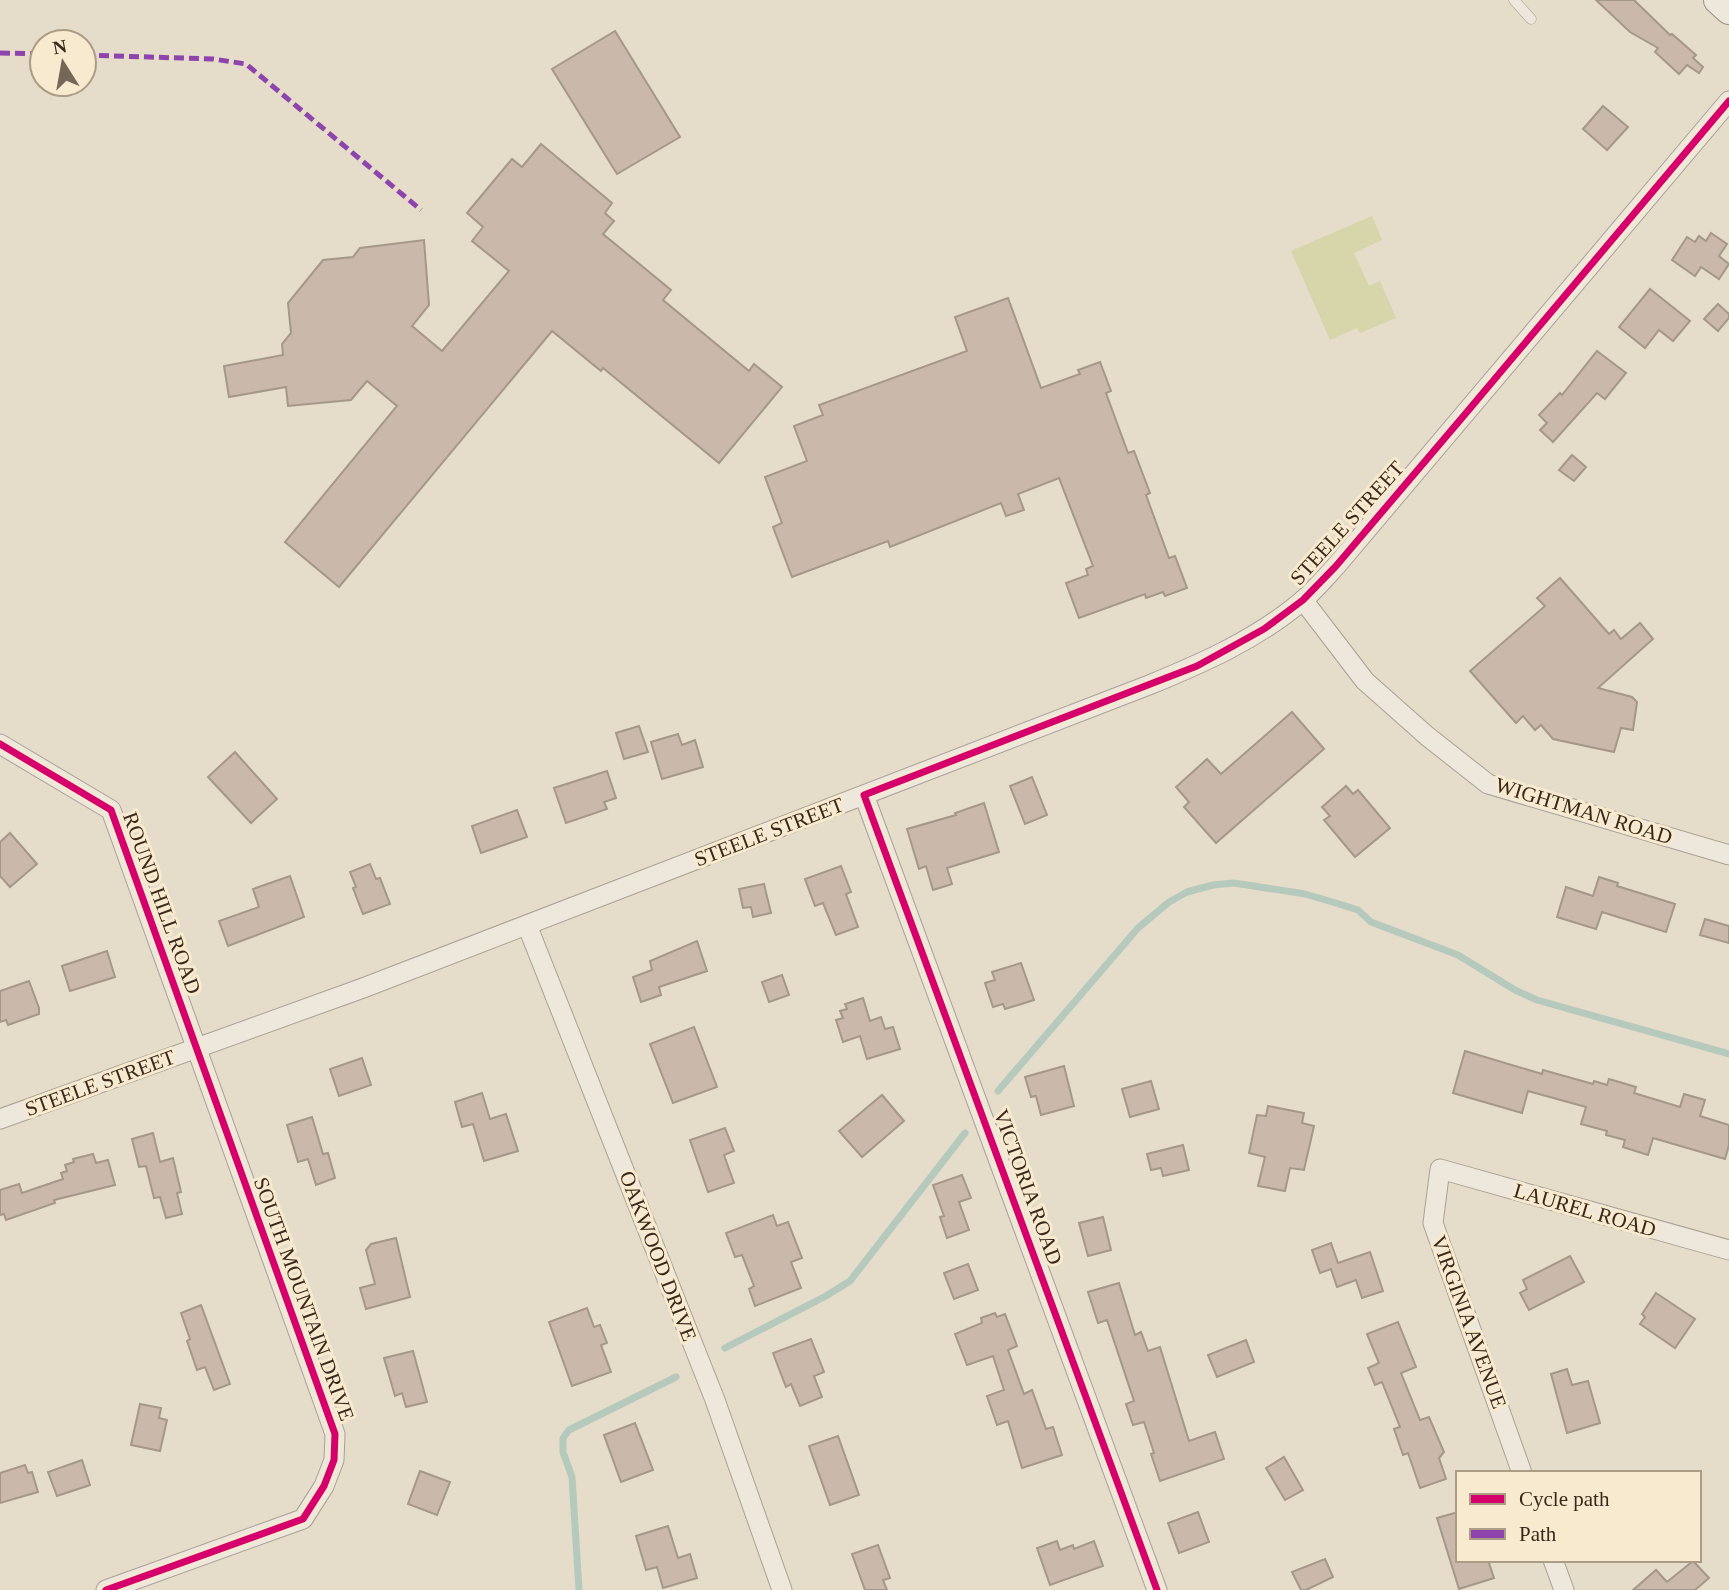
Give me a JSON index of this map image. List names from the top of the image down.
{
  "streets": {
    "street": [
      "STEELE STREET",
      "WIGHTMAN ROAD",
      "ROUND HILL ROAD",
      "VICTORIA ROAD",
      "LAUREL ROAD",
      "OAKWOOD DRIVE",
      "SOUTH MOUNTAIN DRIVE",
      "VIRGINIA AVENUE"
    ]
  },
  "crossings": [
    ["STEELE STREET", "WIGHTMAN ROAD"],
    ["STEELE STREET", "ROUND HILL ROAD"],
    ["STEELE STREET", "VICTORIA ROAD"],
    ["STEELE STREET", "OAKWOOD DRIVE"],
    ["STEELE STREET", "SOUTH MOUNTAIN DRIVE"],
    ["ROUND HILL ROAD", "SOUTH MOUNTAIN DRIVE"],
    ["LAUREL ROAD", "VIRGINIA AVENUE"]
  ],
  "legend": ["Cycle path", "Path"],
  "north": "top"
}
